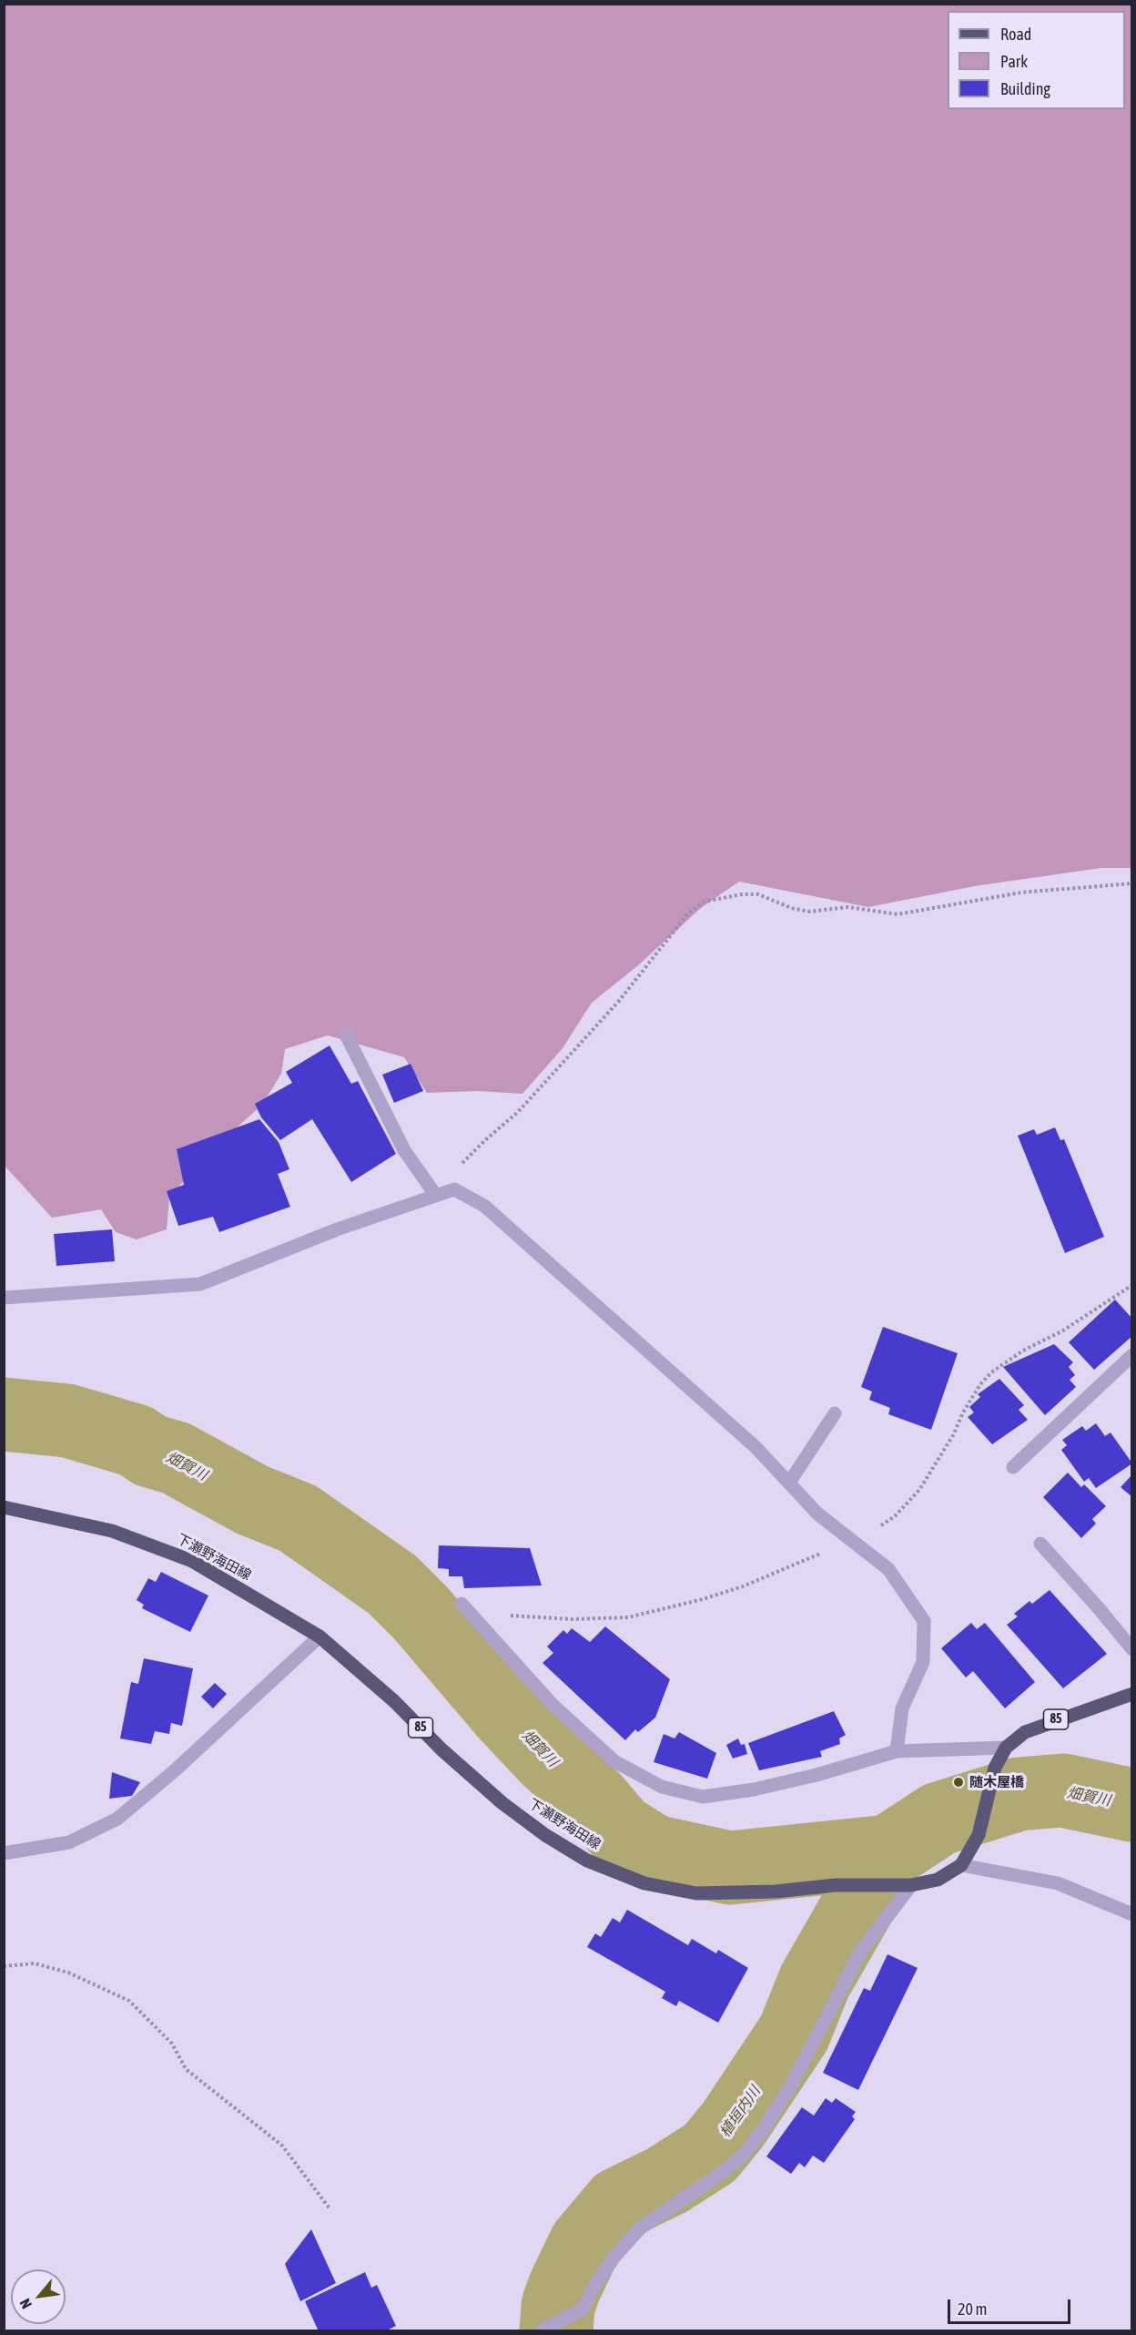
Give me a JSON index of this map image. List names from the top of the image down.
{
  "streets": {
    "main road": ["下瀬野海田線", "85"]
  },
  "water": ["畑賀川", "植垣内川"],
  "places": ["随木屋橋"],
  "legend": ["Road", "Park", "Building"],
  "scale_bar": "20 m",
  "north": "bottom left"
}
